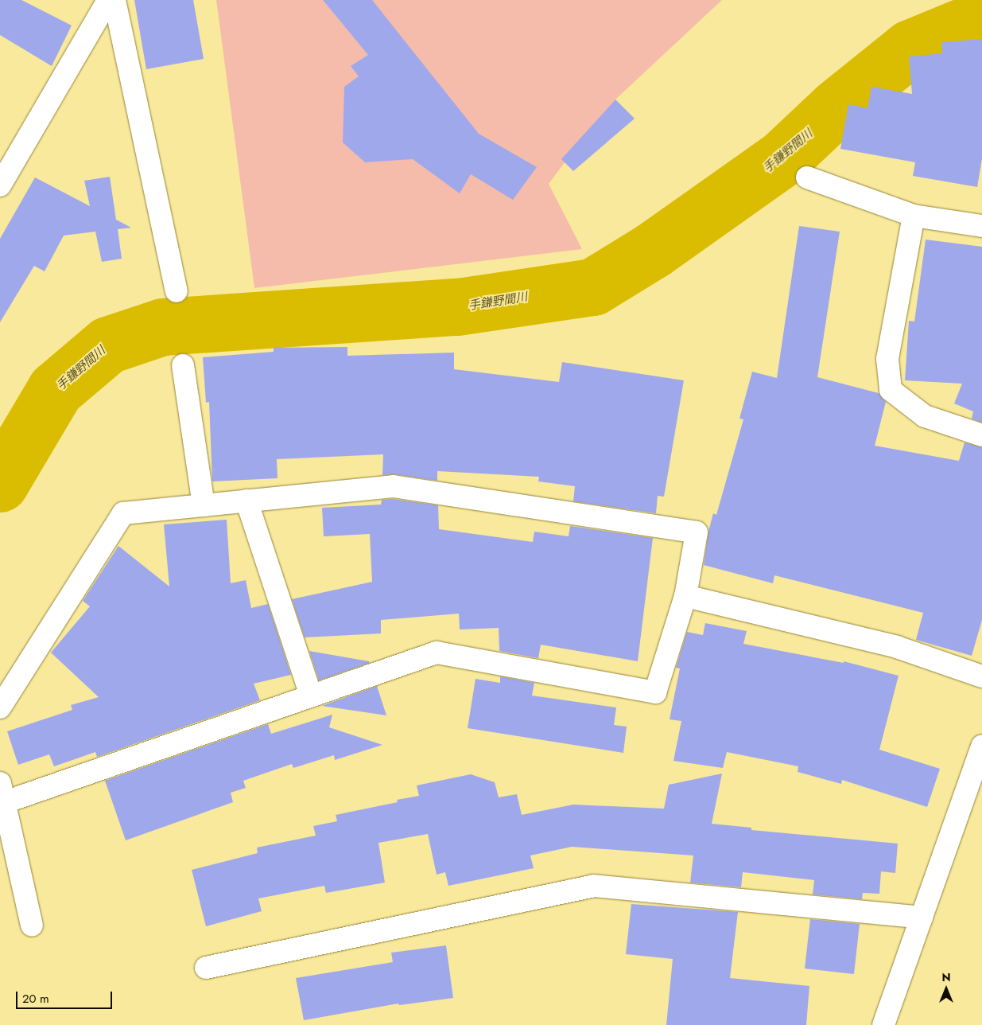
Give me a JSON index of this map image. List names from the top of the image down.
{
  "water": ["手鎌野間川"],
  "scale_bar": "20 m",
  "north": "top"
}
